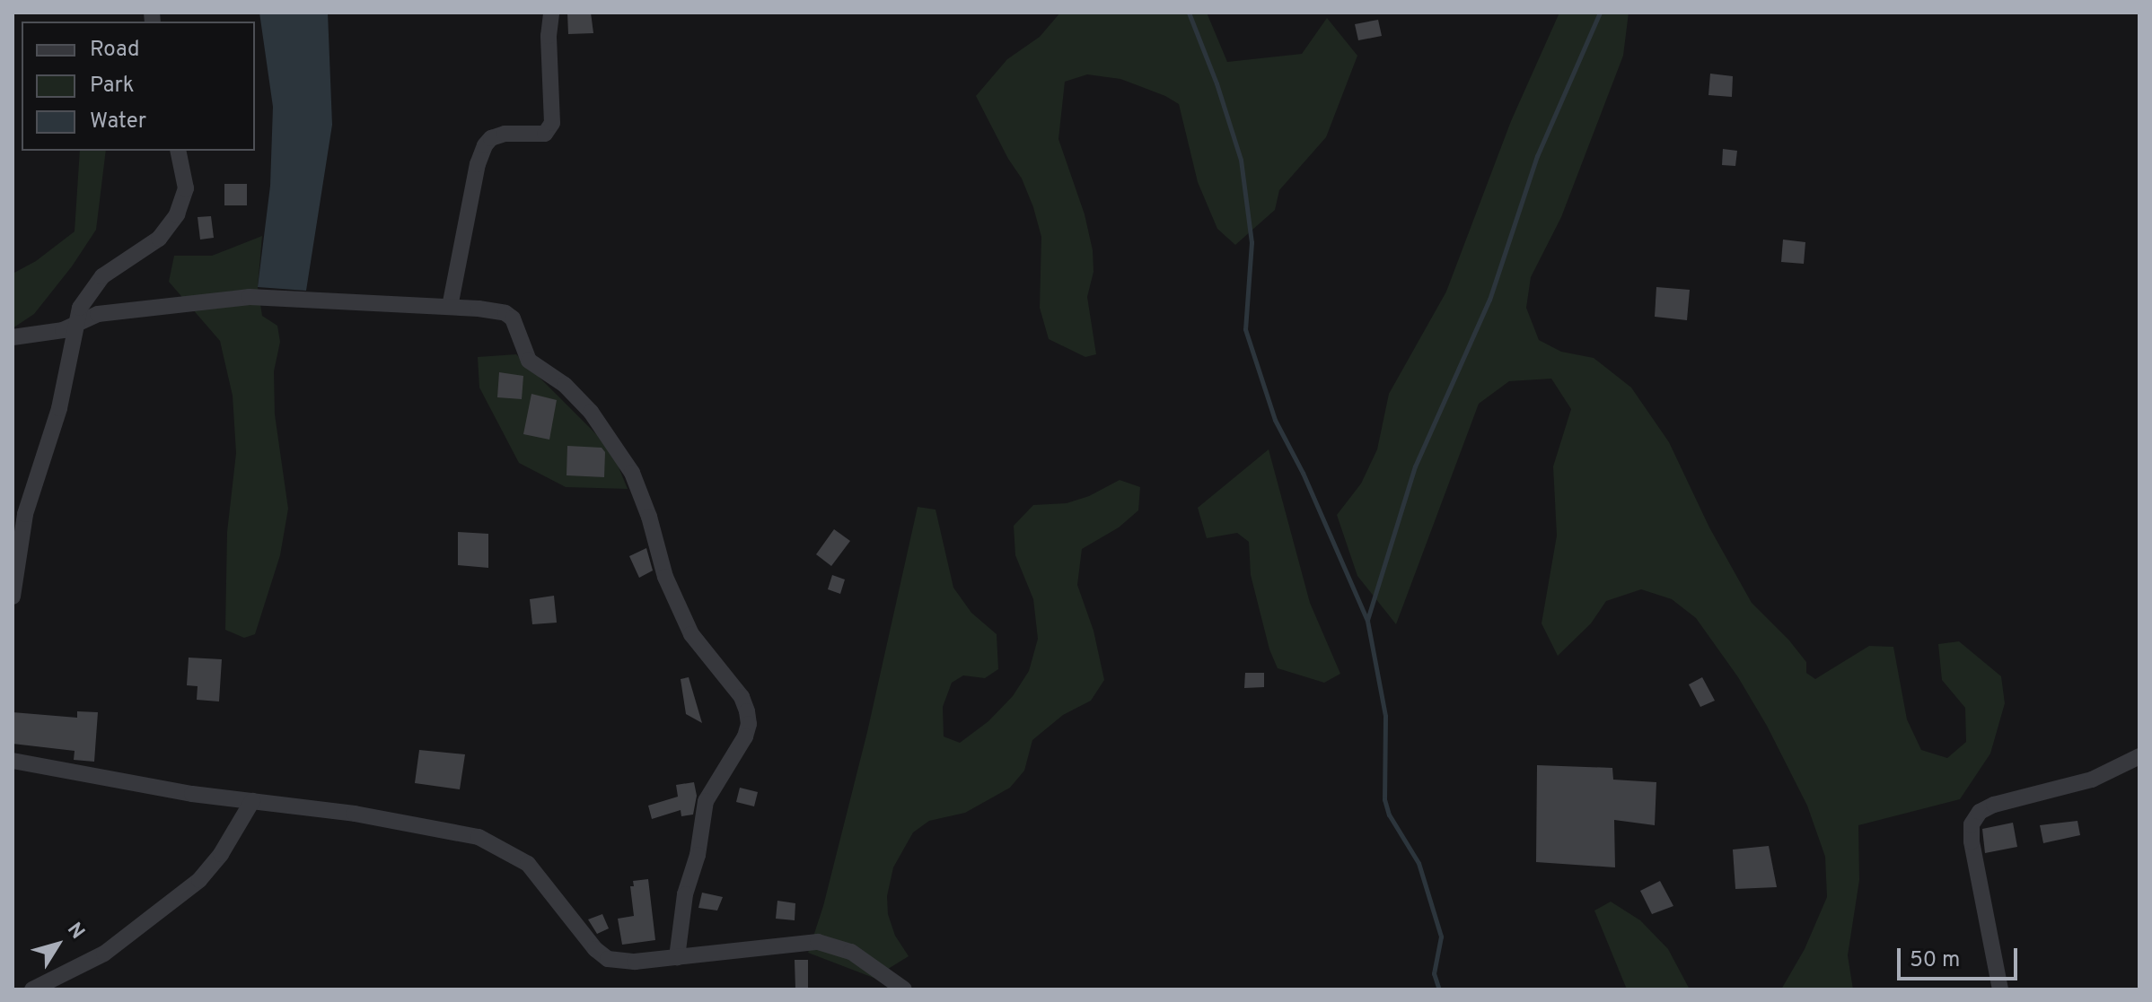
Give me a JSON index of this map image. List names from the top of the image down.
{
  "legend": ["Road", "Park", "Water"],
  "scale_bar": "50 m",
  "north": "top right"
}
